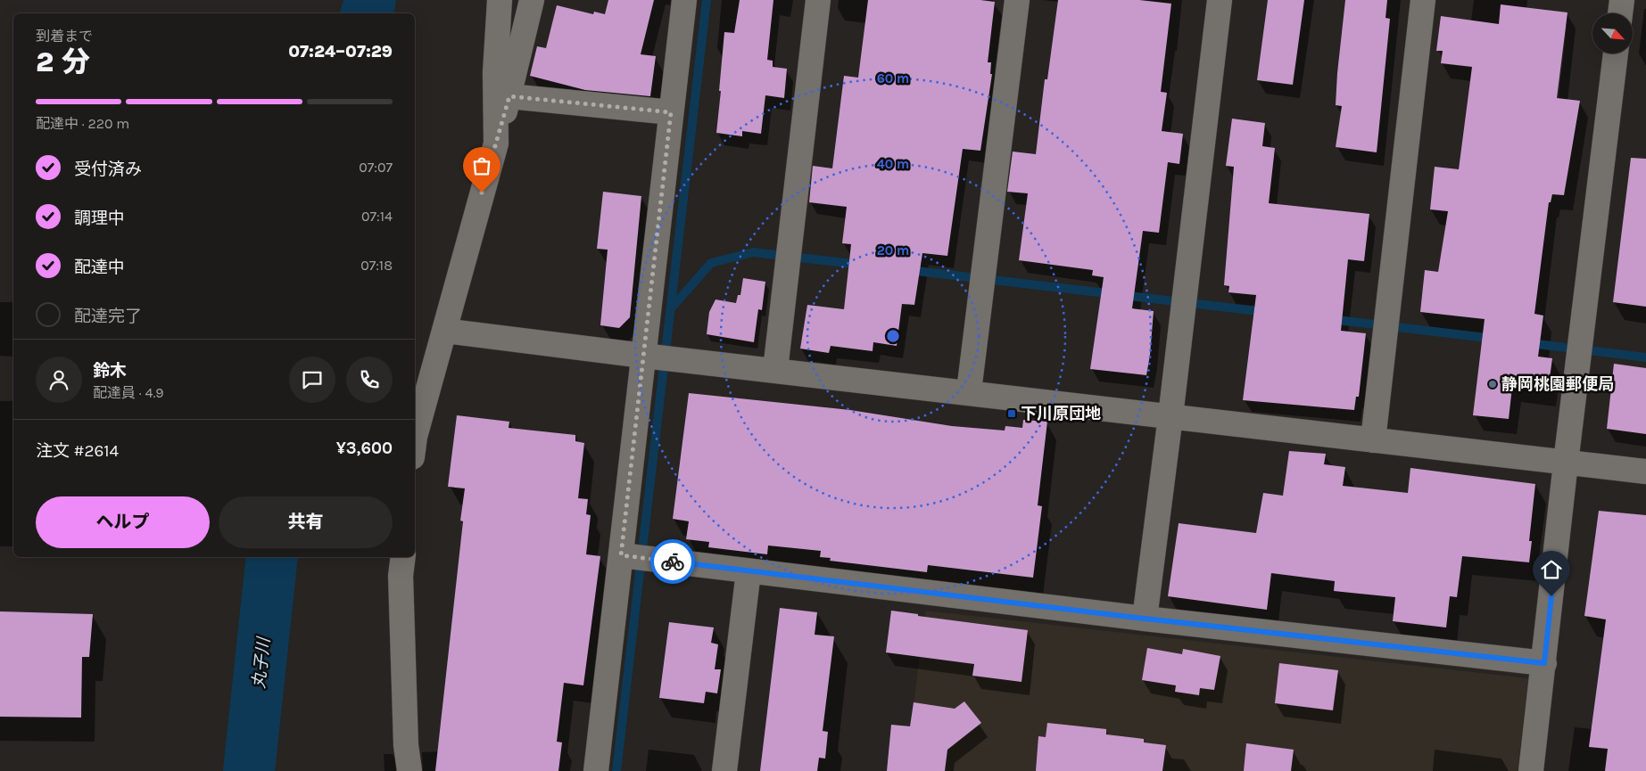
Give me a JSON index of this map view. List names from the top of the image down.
{
  "water": ["丸子川"],
  "places": {
    "other": ["静岡桃園郵便局"],
    "transit": ["下川原団地"]
  },
  "north": "bottom right",
  "page": {
    "heading": ["2 分", "到着まで", "07:24–07:29"],
    "panel": [
      "鈴木",
      "配達員 · 4.9",
      "注文 #2614",
      "¥3,600"
    ],
    "bar": "配達中 · 220 m",
    "list": [
      ["受付済み", "07:07"],
      ["調理中", "07:14"],
      ["配達中", "07:18"],
      "配達完了"
    ],
    "buttons": ["ヘルプ", "共有"]
  },
  "rings": ["60 m", "40 m", "20 m"]
}
